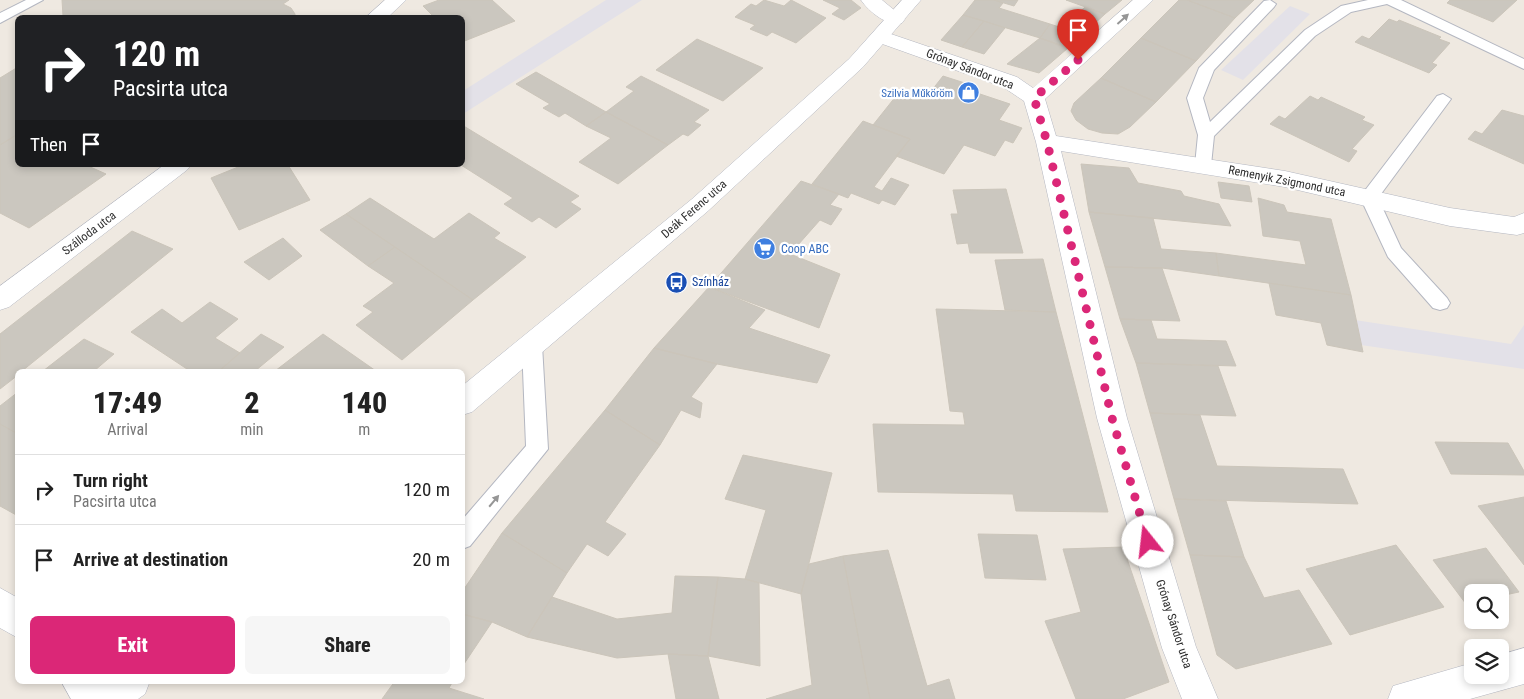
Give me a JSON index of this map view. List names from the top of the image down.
{
  "streets": {
    "street": [
      "Grónay Sándor utca",
      "Remenyik Zsigmond utca",
      "Deák Ferenc utca",
      "Szálloda utca"
    ]
  },
  "crossings": [
    ["Grónay Sándor utca", "Remenyik Zsigmond utca"],
    ["Grónay Sándor utca", "Deák Ferenc utca"]
  ],
  "places": {
    "shop": ["Szilvia Műköröm"],
    "supermarket": ["Coop ABC"],
    "bus stop": ["Színház"]
  },
  "page": {
    "turn": ["120 m", "Pacsirta utca"],
    "then": "Then",
    "eta": [
      "17:49",
      "Arrival",
      "2",
      "min",
      "140",
      "m"
    ],
    "list": [
      {
        "name": "Turn right",
        "note": "Pacsirta utca",
        "value": "120 m"
      },
      {
        "name": "Arrive at destination",
        "value": "20 m"
      }
    ],
    "buttons": ["Exit", "Share"]
  }
}
